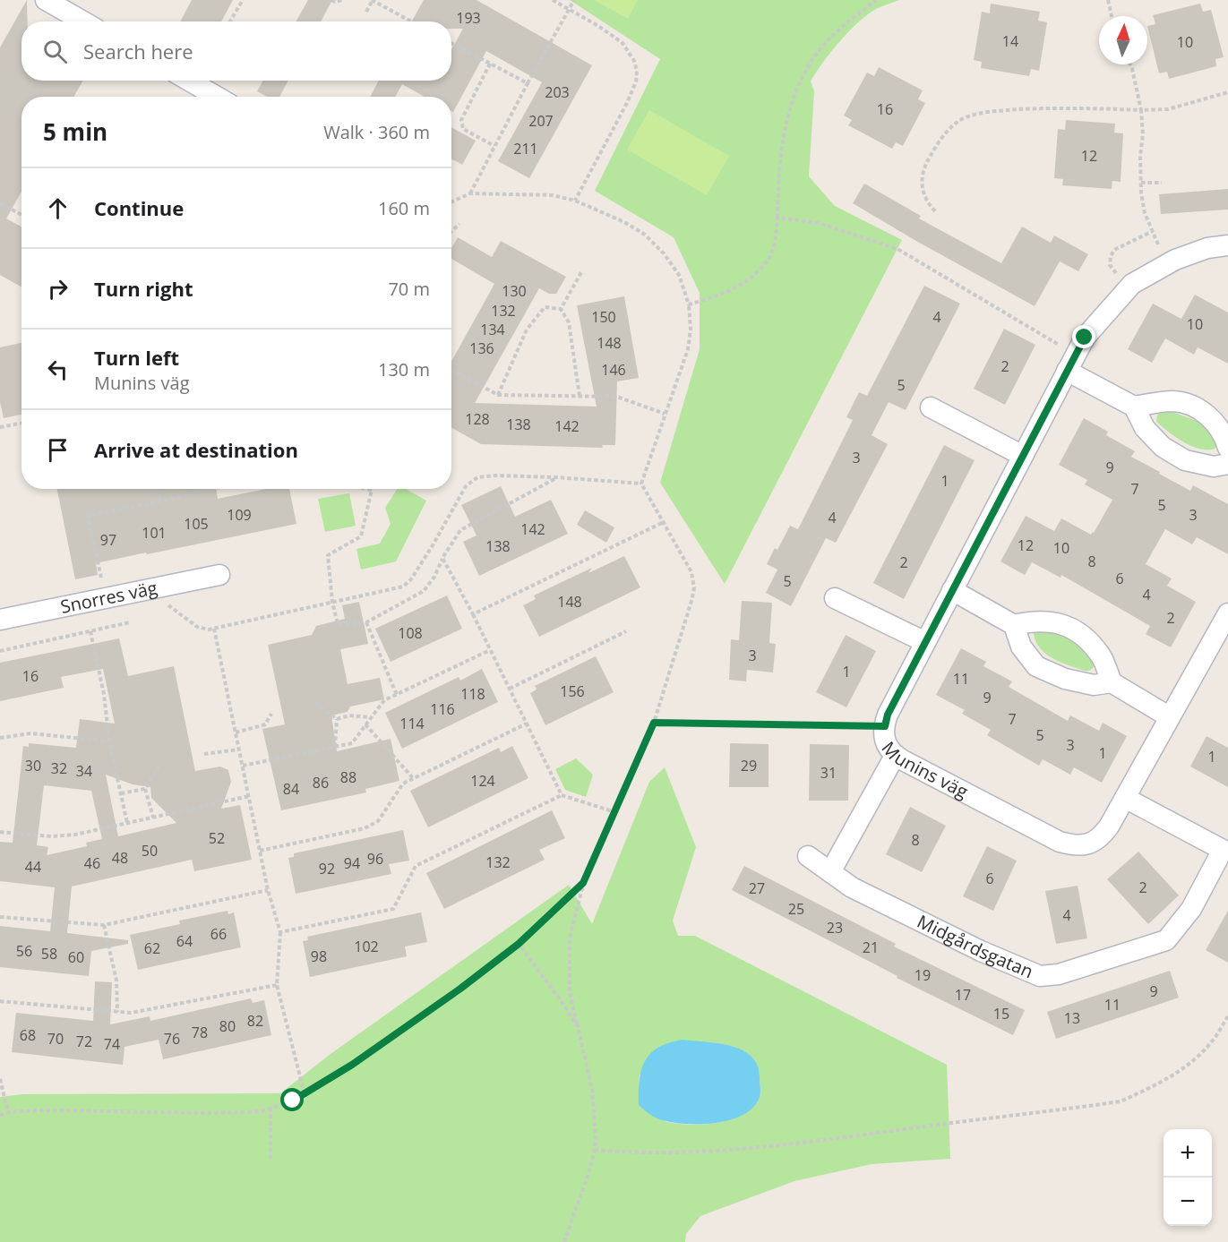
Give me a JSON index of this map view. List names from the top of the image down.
{
  "streets": {
    "street": ["Snorres väg", "Munins väg", "Midgårdsgatan"]
  },
  "crossings": [
    ["Munins väg", "Midgårdsgatan"]
  ],
  "house_numbers": [
    "193",
    "14",
    "10",
    "203",
    "16",
    "207",
    "211",
    "12",
    "130",
    "132",
    "150",
    "4",
    "10",
    "134",
    "148",
    "136",
    "2",
    "146",
    "5",
    "128",
    "138",
    "142",
    "3",
    "9",
    "1",
    "7",
    "5",
    "109",
    "3",
    "4",
    "105",
    "142",
    "101",
    "97",
    "12",
    "138",
    "10",
    "8",
    "2",
    "6",
    "5",
    "4",
    "148",
    "2",
    "108",
    "3",
    "1",
    "16",
    "11",
    "156",
    "118",
    "9",
    "116",
    "7",
    "114",
    "5",
    "3",
    "1",
    "1",
    "30",
    "29",
    "32",
    "34",
    "31",
    "88",
    "124",
    "86",
    "84",
    "52",
    "8",
    "50",
    "48",
    "96",
    "132",
    "46",
    "94",
    "44",
    "92",
    "6",
    "2",
    "27",
    "25",
    "4",
    "23",
    "66",
    "64",
    "102",
    "21",
    "62",
    "56",
    "58",
    "98",
    "60",
    "19",
    "9",
    "17",
    "11",
    "15",
    "13",
    "82",
    "80",
    "78",
    "68",
    "70",
    "76",
    "72",
    "74"
  ],
  "north": "top",
  "page": {
    "search": "Search here",
    "heading": ["5 min", "Walk · 360 m"],
    "list": [
      ["Continue", "160 m"],
      ["Turn right", "70 m"],
      ["Turn left", "Munins väg", "130 m"],
      "Arrive at destination"
    ],
    "map_buttons": ["+", "−"]
  }
}
